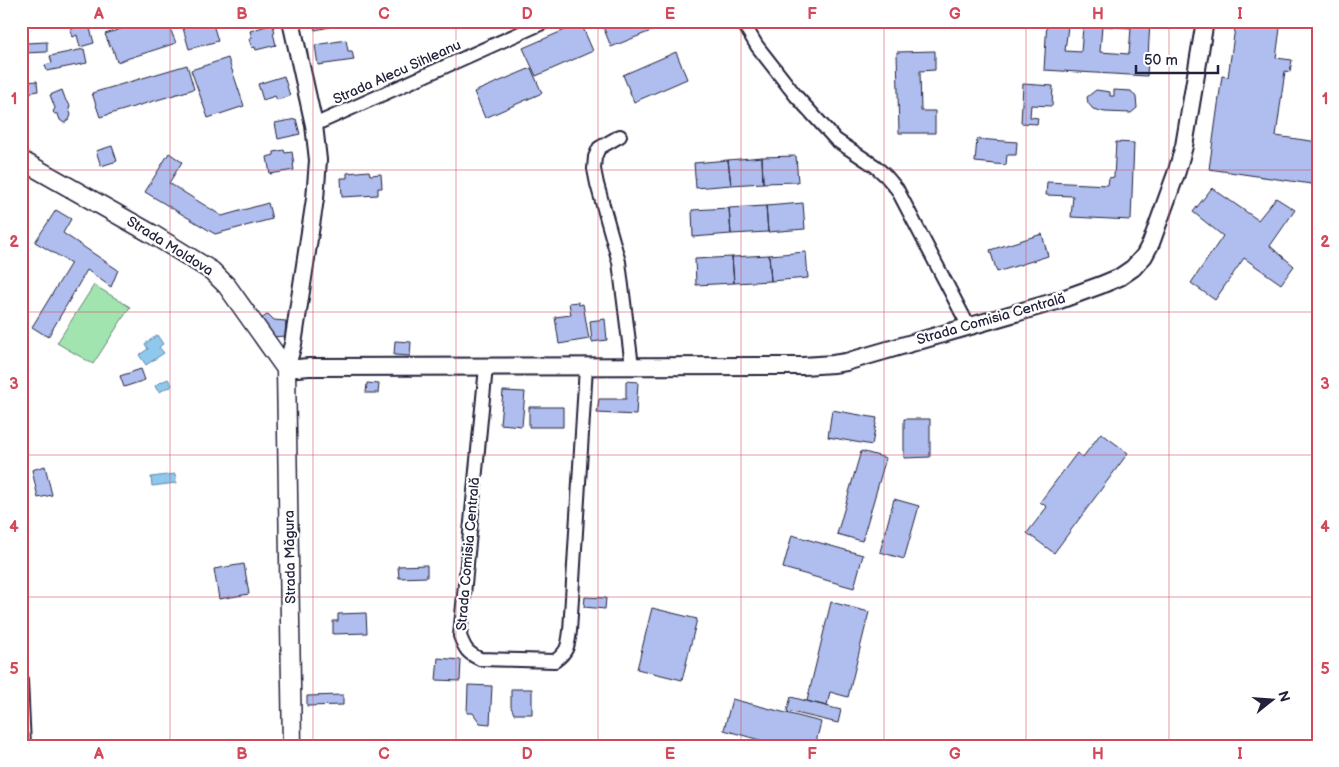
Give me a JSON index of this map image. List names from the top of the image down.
{
  "streets": {
    "main road": ["Strada Moldova", "Strada Măgura"],
    "street": ["Strada Alecu Sihleanu", "Strada Comisia Centrală"]
  },
  "crossings": [
    ["Strada Moldova", "Strada Comisia Centrală"],
    ["Strada Moldova", "Strada Măgura"],
    ["Strada Comisia Centrală", "Strada Măgura"]
  ],
  "scale_bar": "50 m",
  "north": "right",
  "grid": {
    "columns": [
      "A",
      "B",
      "C",
      "D",
      "E",
      "F",
      "G",
      "H",
      "I"
    ],
    "rows": [
      "1",
      "2",
      "3",
      "4",
      "5"
    ]
  }
}
